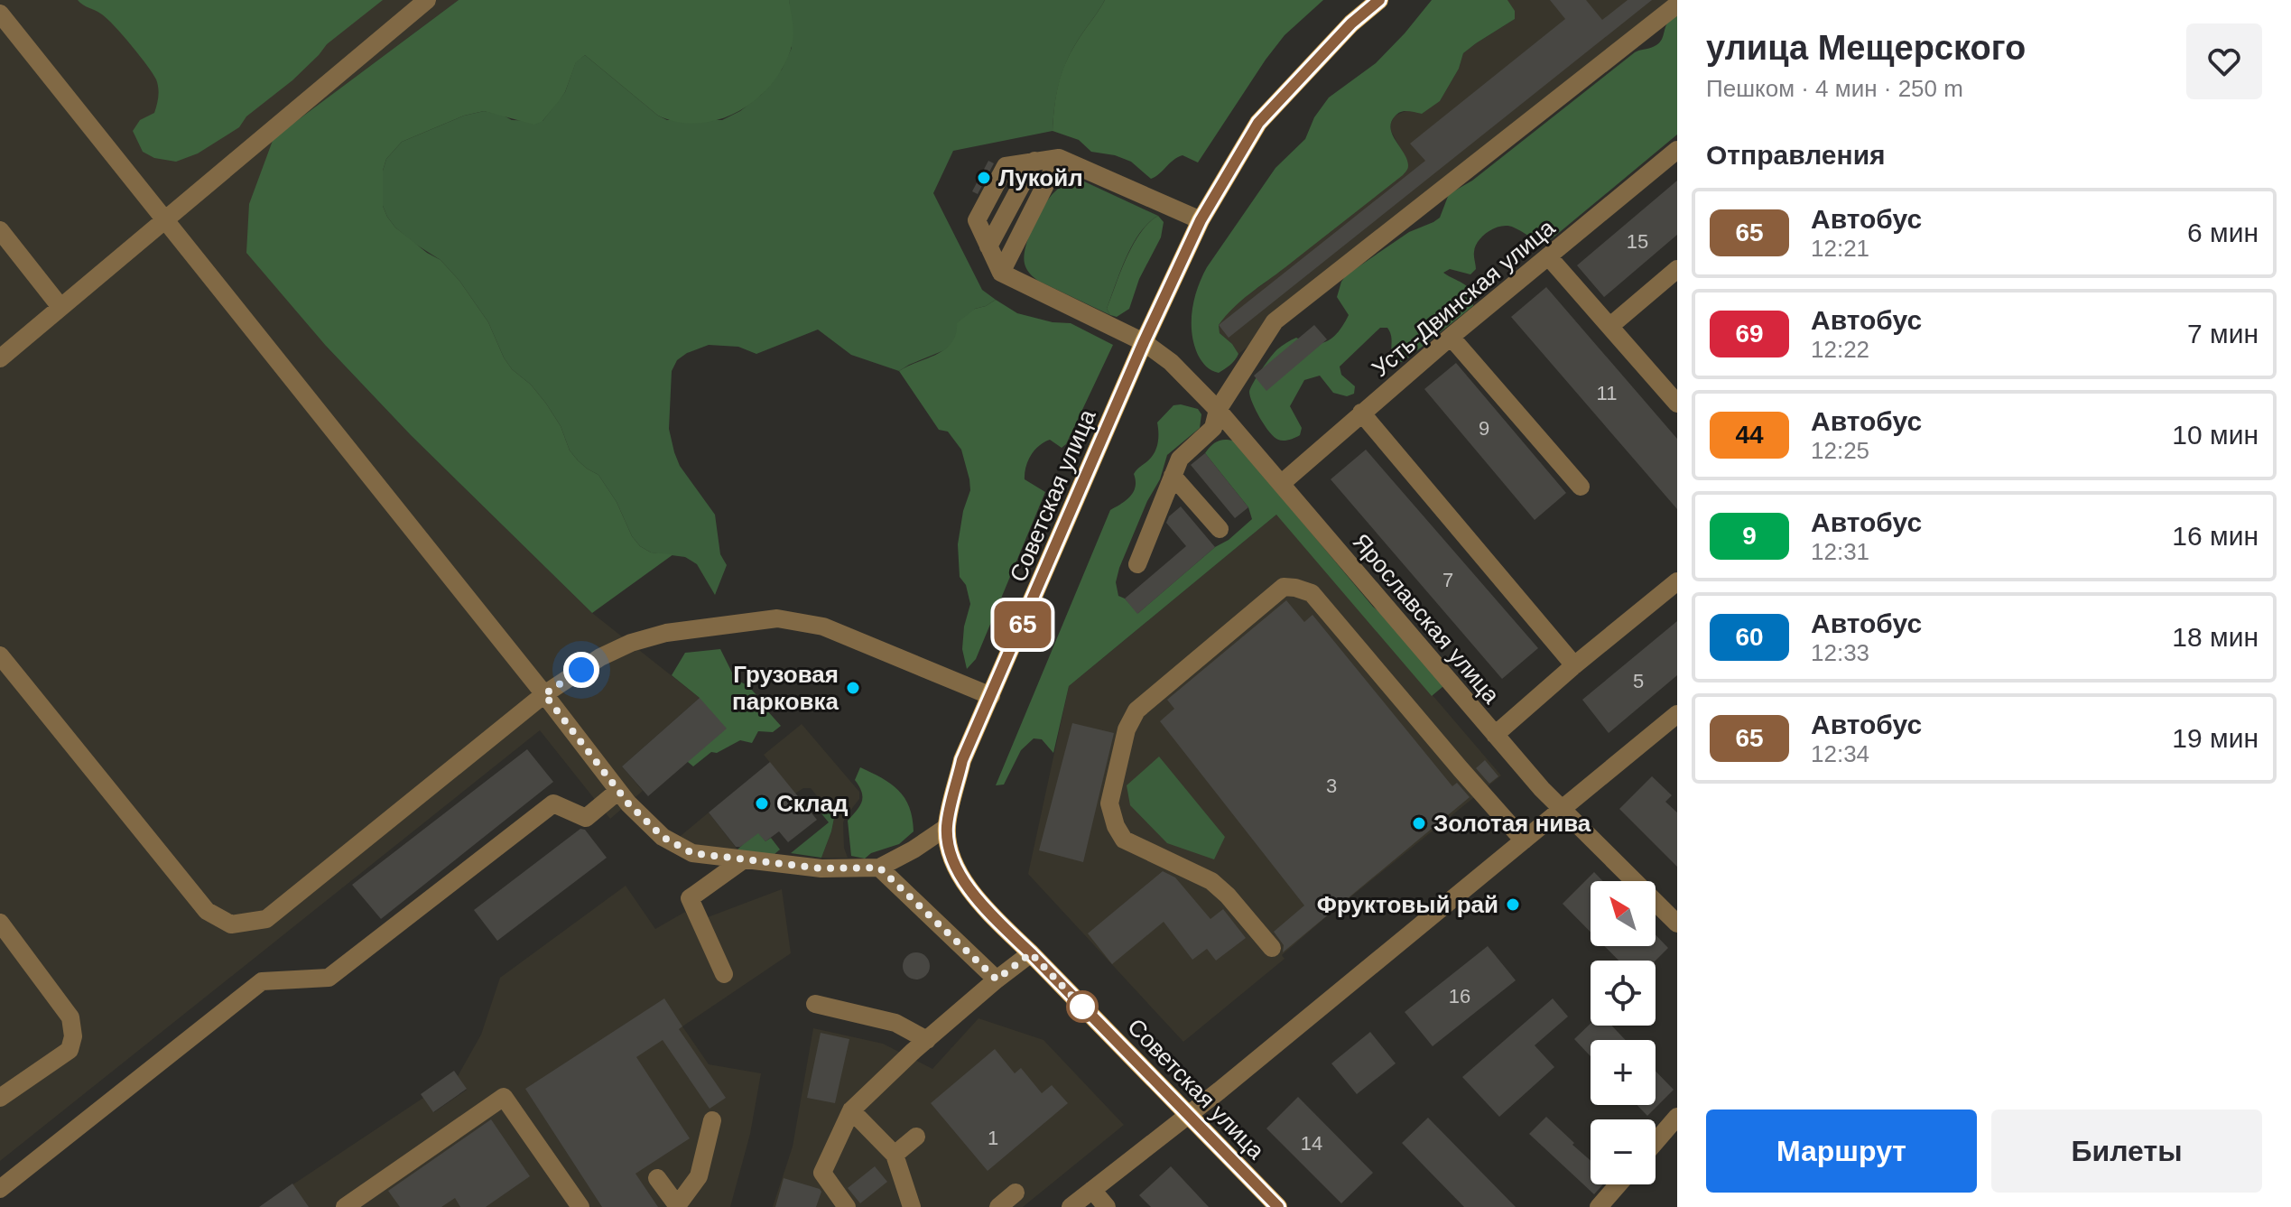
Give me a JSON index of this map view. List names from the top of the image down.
{
  "streets": {
    "main road": ["Советская улица"],
    "street": ["Усть-Двинская улица", "Ярославская улица"]
  },
  "crossings": [
    ["Усть-Двинская улица", "Ярославская улица"],
    ["Советская улица", "Ярославская улица"]
  ],
  "places": [
    "Лукойл",
    "Грузовая парковка",
    "Склад",
    "Золотая нива",
    "Фруктовый рай"
  ],
  "lines": ["bus line 65"],
  "house_numbers": [
    "15",
    "11",
    "9",
    "7",
    "5",
    "3",
    "16",
    "1",
    "14"
  ],
  "north": "top left",
  "page": {
    "on_map": "65",
    "heading": [
      ["улица Мещерского", "Пешком · 4 мин · 250 m"],
      "Отправления"
    ],
    "list": [
      {
        "mark": "65",
        "name": "Автобус",
        "note": "12:21",
        "value": "6 мин"
      },
      {
        "mark": "69",
        "name": "Автобус",
        "note": "12:22",
        "value": "7 мин"
      },
      {
        "mark": "44",
        "name": "Автобус",
        "note": "12:25",
        "value": "10 мин"
      },
      {
        "mark": "9",
        "name": "Автобус",
        "note": "12:31",
        "value": "16 мин"
      },
      {
        "mark": "60",
        "name": "Автобус",
        "note": "12:33",
        "value": "18 мин"
      },
      {
        "mark": "65",
        "name": "Автобус",
        "note": "12:34",
        "value": "19 мин"
      }
    ],
    "map_buttons": ["+", "−"],
    "buttons": ["Маршрут", "Билеты"]
  }
}
